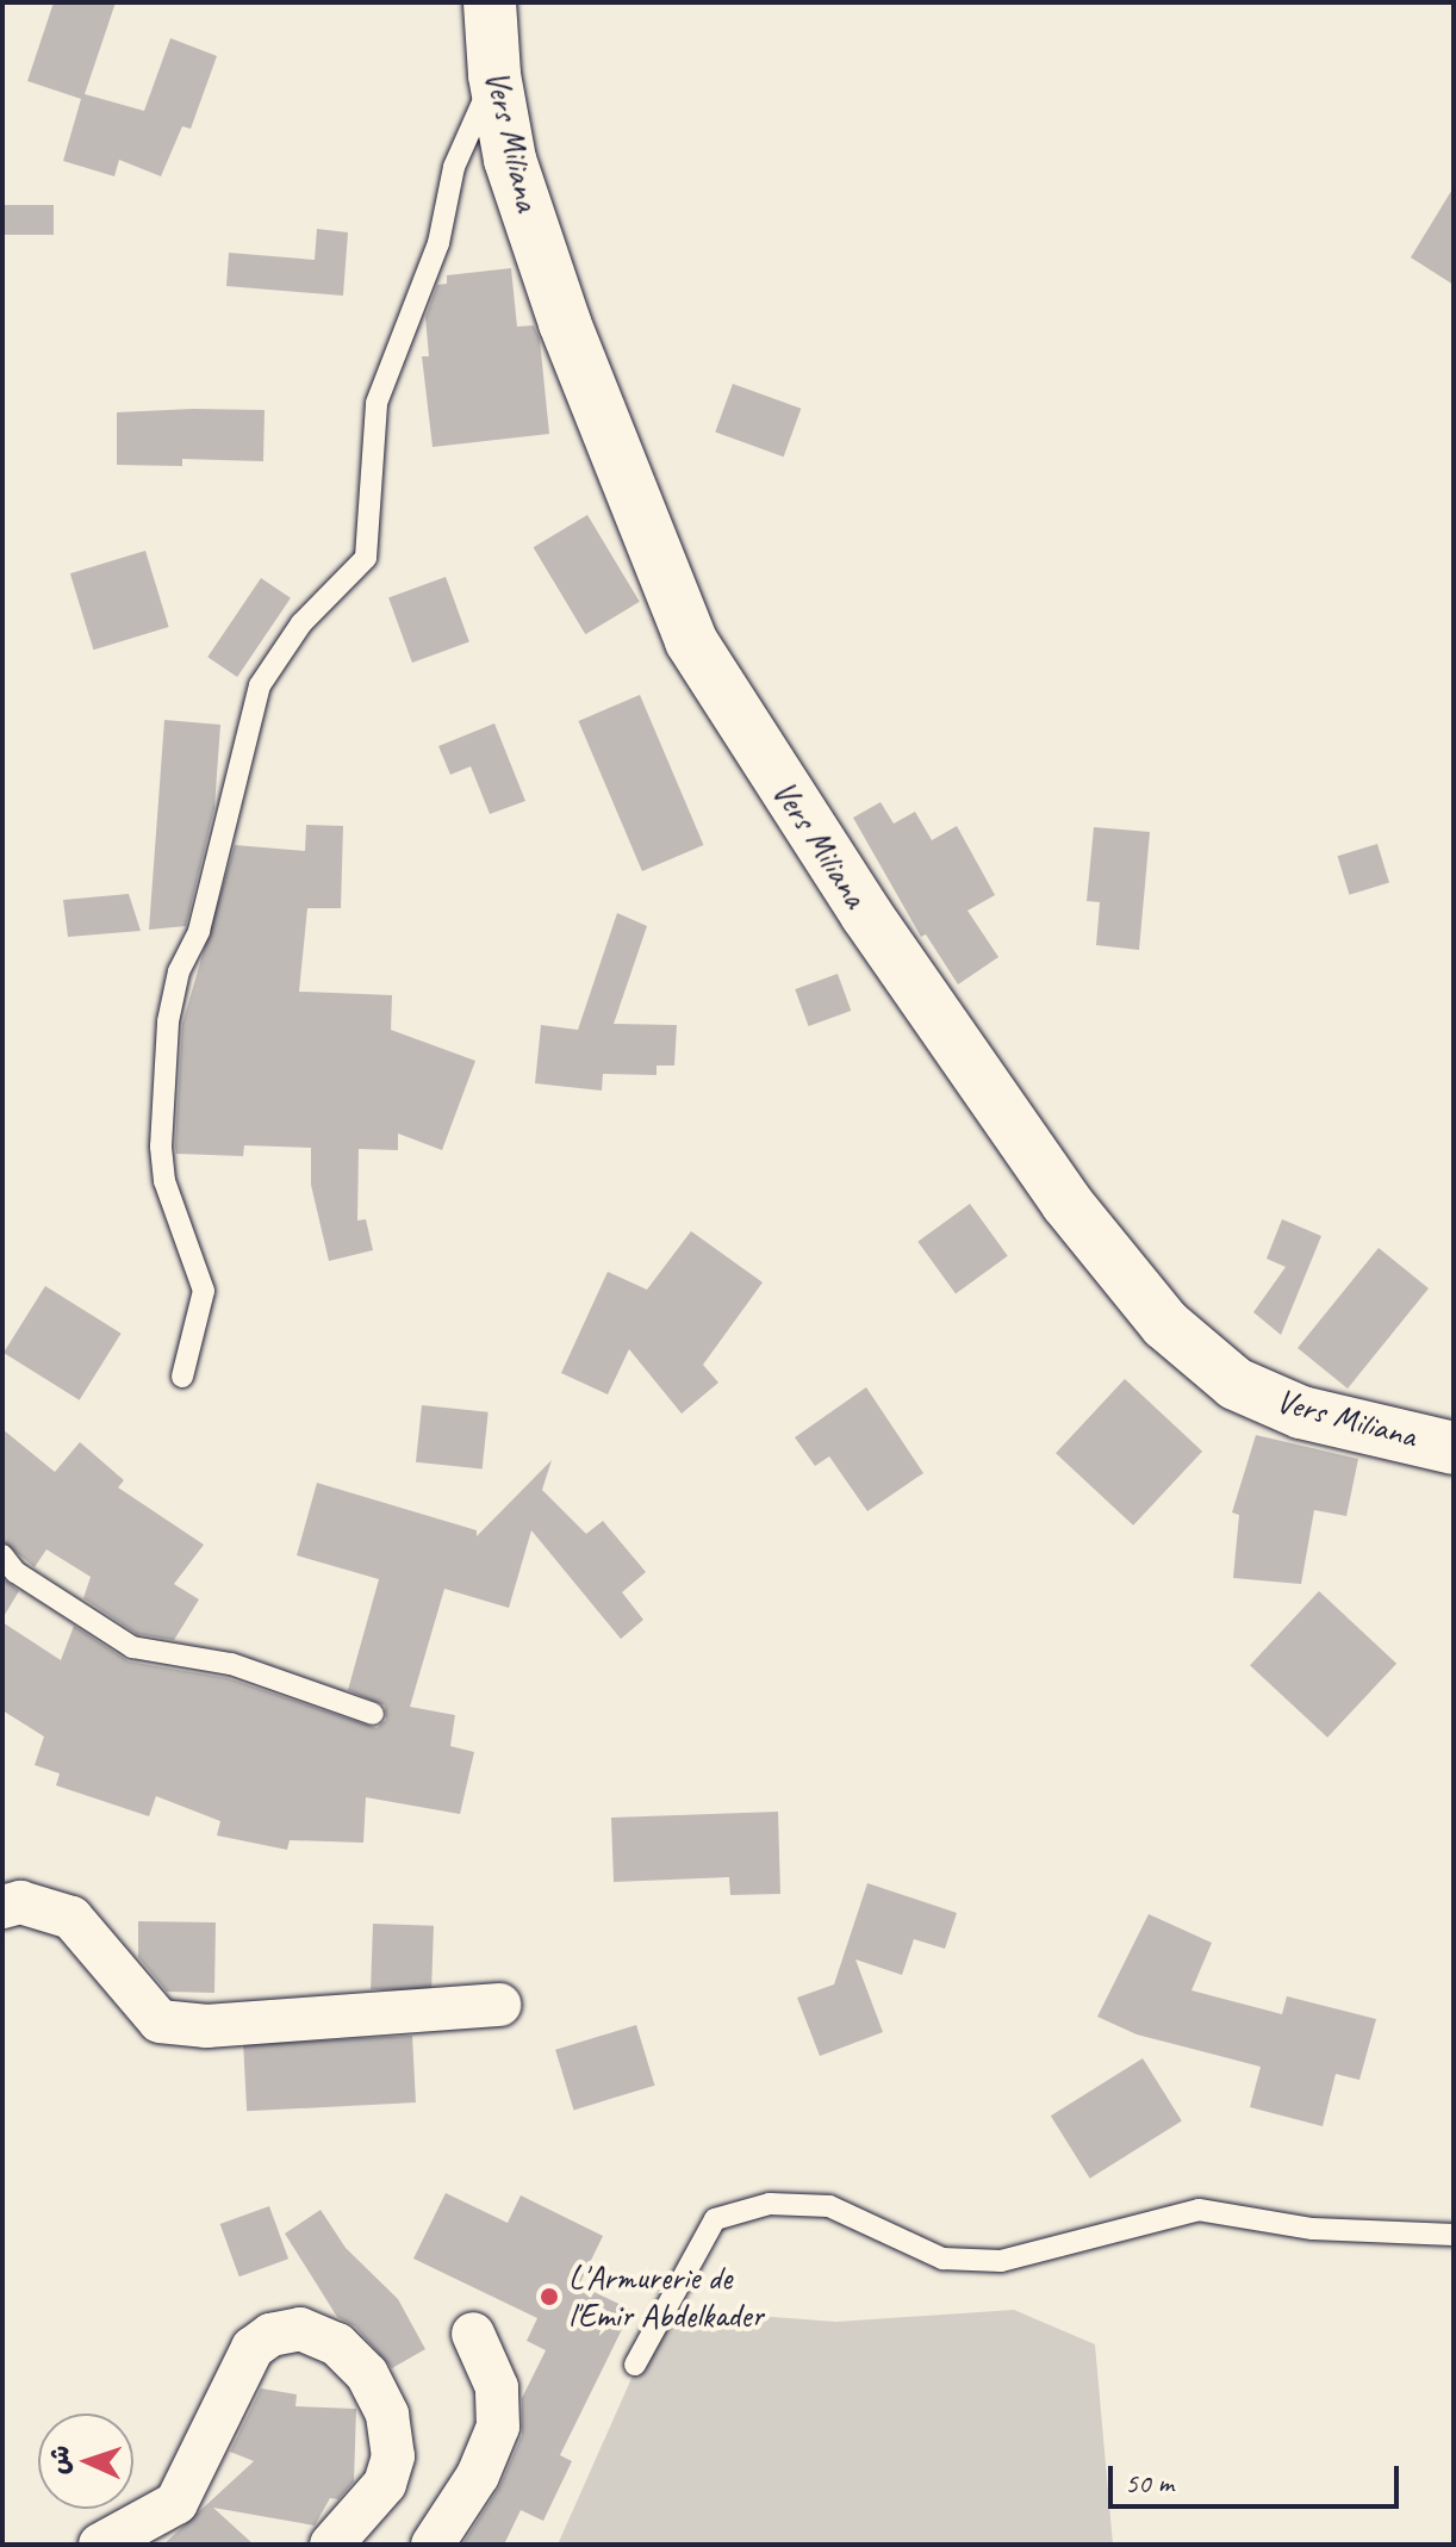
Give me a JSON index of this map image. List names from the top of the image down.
{
  "streets": {
    "main road": ["Vers Miliana"]
  },
  "places": ["L'Armurerie de l'Emir Abdelkader"],
  "scale_bar": "50 m",
  "north": "left"
}
